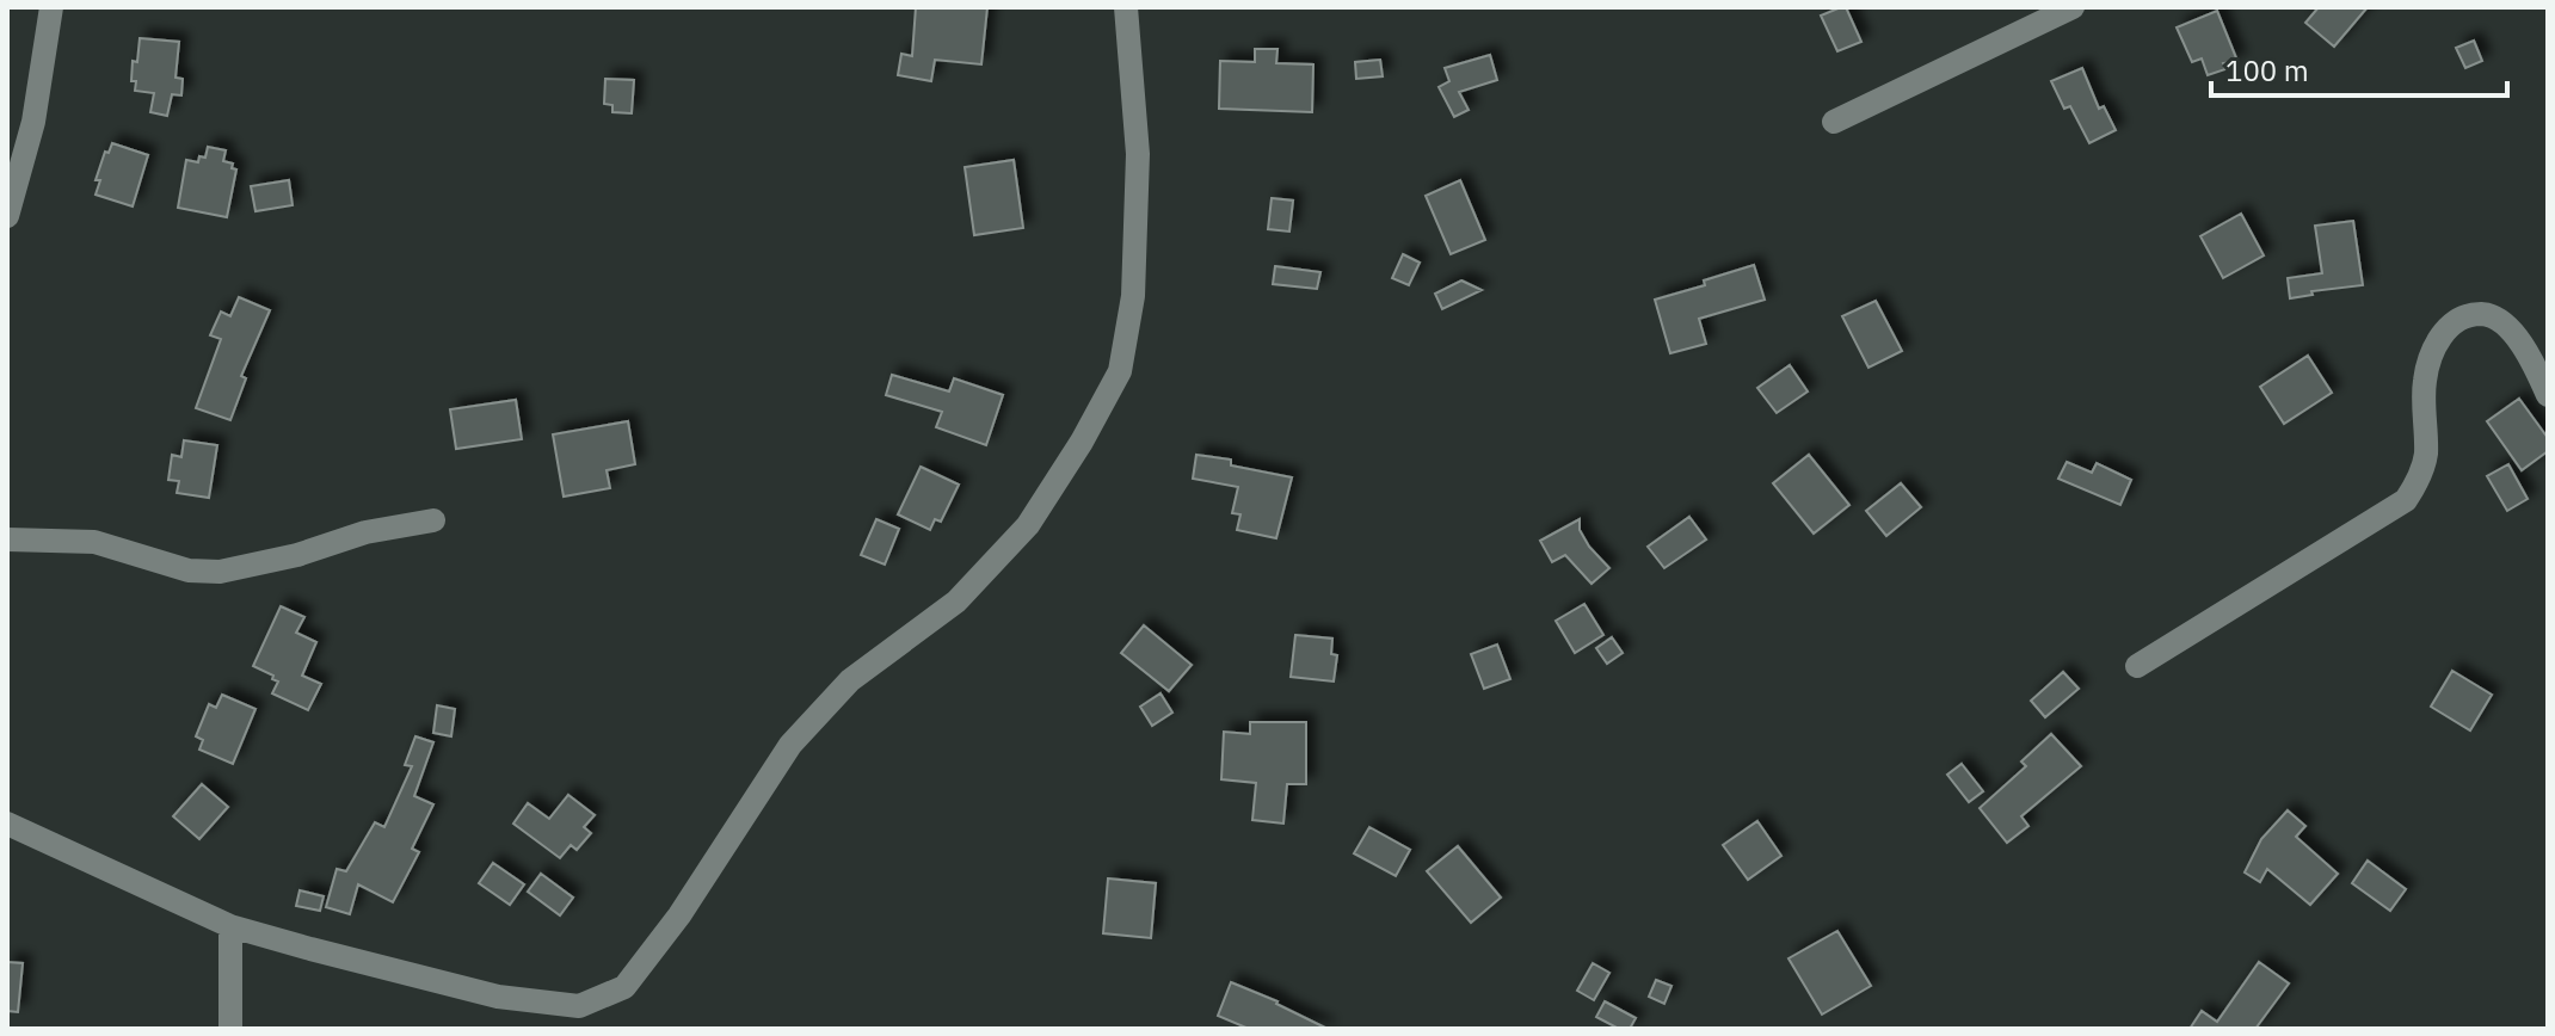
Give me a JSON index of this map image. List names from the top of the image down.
{
  "scale_bar": "100 m"
}
